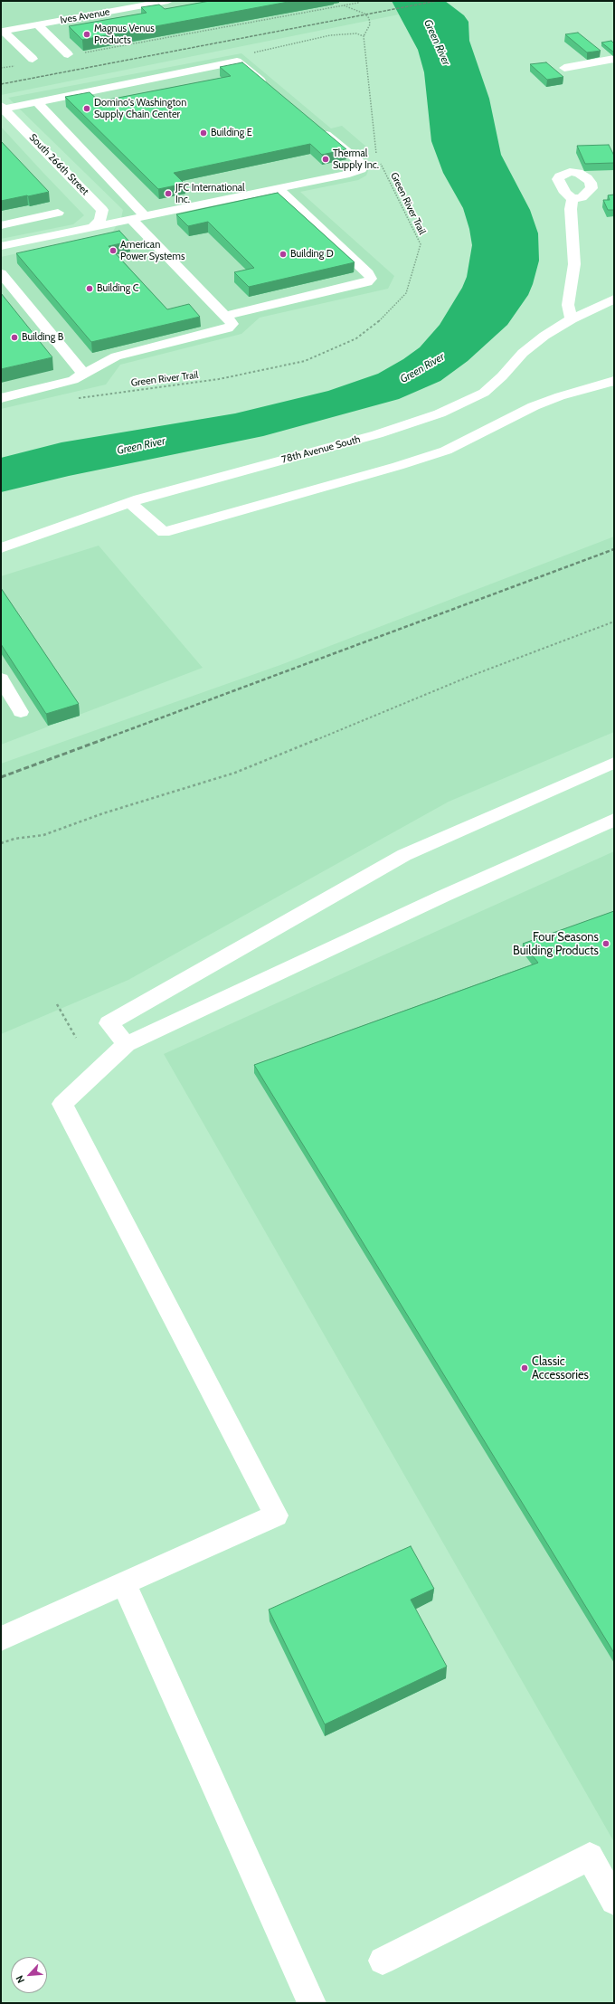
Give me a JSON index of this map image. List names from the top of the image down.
{
  "streets": {
    "street": ["Ives Avenue", "South 266th Street", "78th Avenue South"],
    "path": ["Green River Trail"]
  },
  "water": ["Green River"],
  "places": [
    "Magnus Venus Products",
    "Domino's Washington Supply Chain Center",
    "Building E",
    "Thermal Supply Inc.",
    "JFC International Inc.",
    "American Power Systems",
    "Building D",
    "Building C",
    "Building B",
    "Four Seasons Building Products",
    "Classic Accessories"
  ],
  "north": "bottom left"
}
